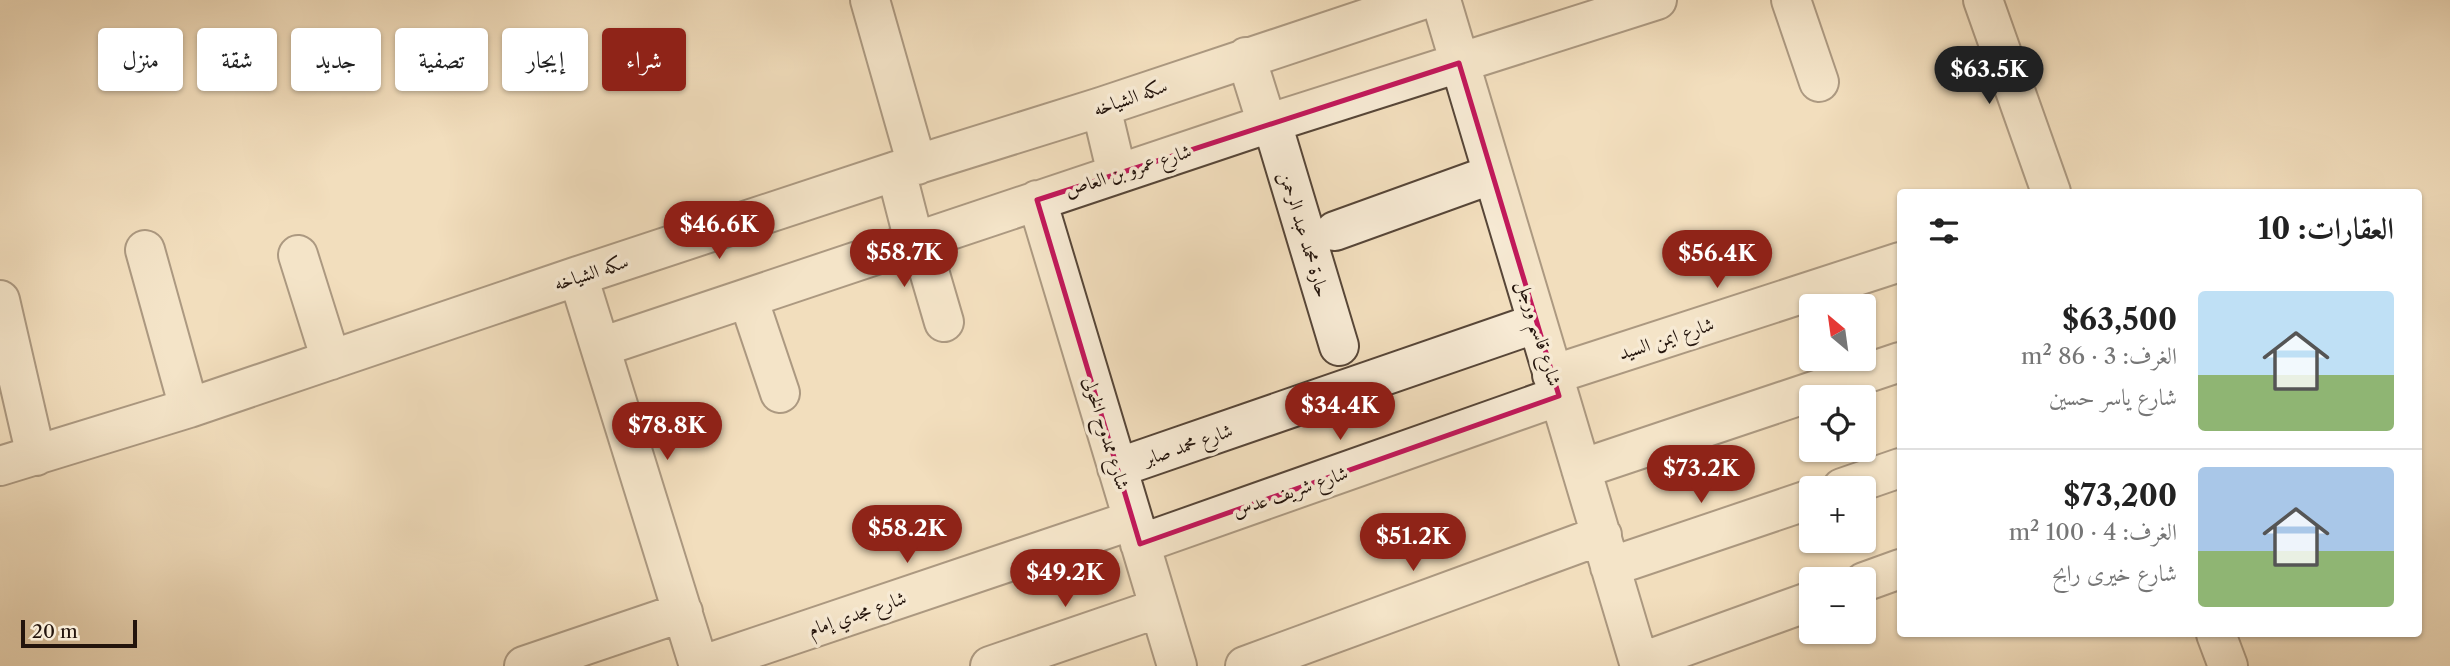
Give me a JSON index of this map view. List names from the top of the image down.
{
  "streets": {
    "street": [
      "سكه الشياخه",
      "شارع عمرو بن العاص",
      "حارة محمد عبد الرحمن",
      "شارع قاسم ورجل",
      "شارع ايمن السيد",
      "شارع ممدوح الخولى",
      "شارع محمد صابر",
      "شارع شريف عدس",
      "شارع مجدي إمام"
    ]
  },
  "crossings": [
    ["سكه الشياخه", "حارة محمد عبد الرحمن"],
    ["شارع عمرو بن العاص", "حارة محمد عبد الرحمن"],
    ["شارع عمرو بن العاص", "شارع قاسم ورجل"],
    ["شارع عمرو بن العاص", "شارع ممدوح الخولى"],
    ["شارع قاسم ورجل", "شارع ايمن السيد"],
    ["شارع قاسم ورجل", "شارع محمد صابر"],
    ["شارع قاسم ورجل", "شارع شريف عدس"],
    ["شارع ايمن السيد", "شارع شريف عدس"],
    ["شارع ممدوح الخولى", "شارع محمد صابر"],
    ["شارع ممدوح الخولى", "شارع شريف عدس"],
    ["شارع ممدوح الخولى", "شارع مجدي إمام"],
    ["شارع شريف عدس", "شارع مجدي إمام"]
  ],
  "scale_bar": "20 m",
  "north": "top left",
  "page": {
    "chip": [
      "شراء",
      "إيجار",
      "تصفية",
      "جديد",
      "شقة",
      "منزل"
    ],
    "price": [
      "$63.5K",
      "$46.6K",
      "$58.7K",
      "$56.4K",
      "$34.4K",
      "$78.8K",
      "$73.2K",
      "$58.2K",
      "$51.2K",
      "$49.2K"
    ],
    "heading": "العقارات: 10",
    "list": [
      {
        "name": "$63,500",
        "note": "الغرف: 3 · 86 m² · شارع ياسر حسين"
      },
      {
        "name": "$73,200",
        "note": "الغرف: 4 · 100 m² · شارع خيرى رابح"
      }
    ],
    "map_buttons": ["+", "−"],
    "scale": "20 m"
  }
}
